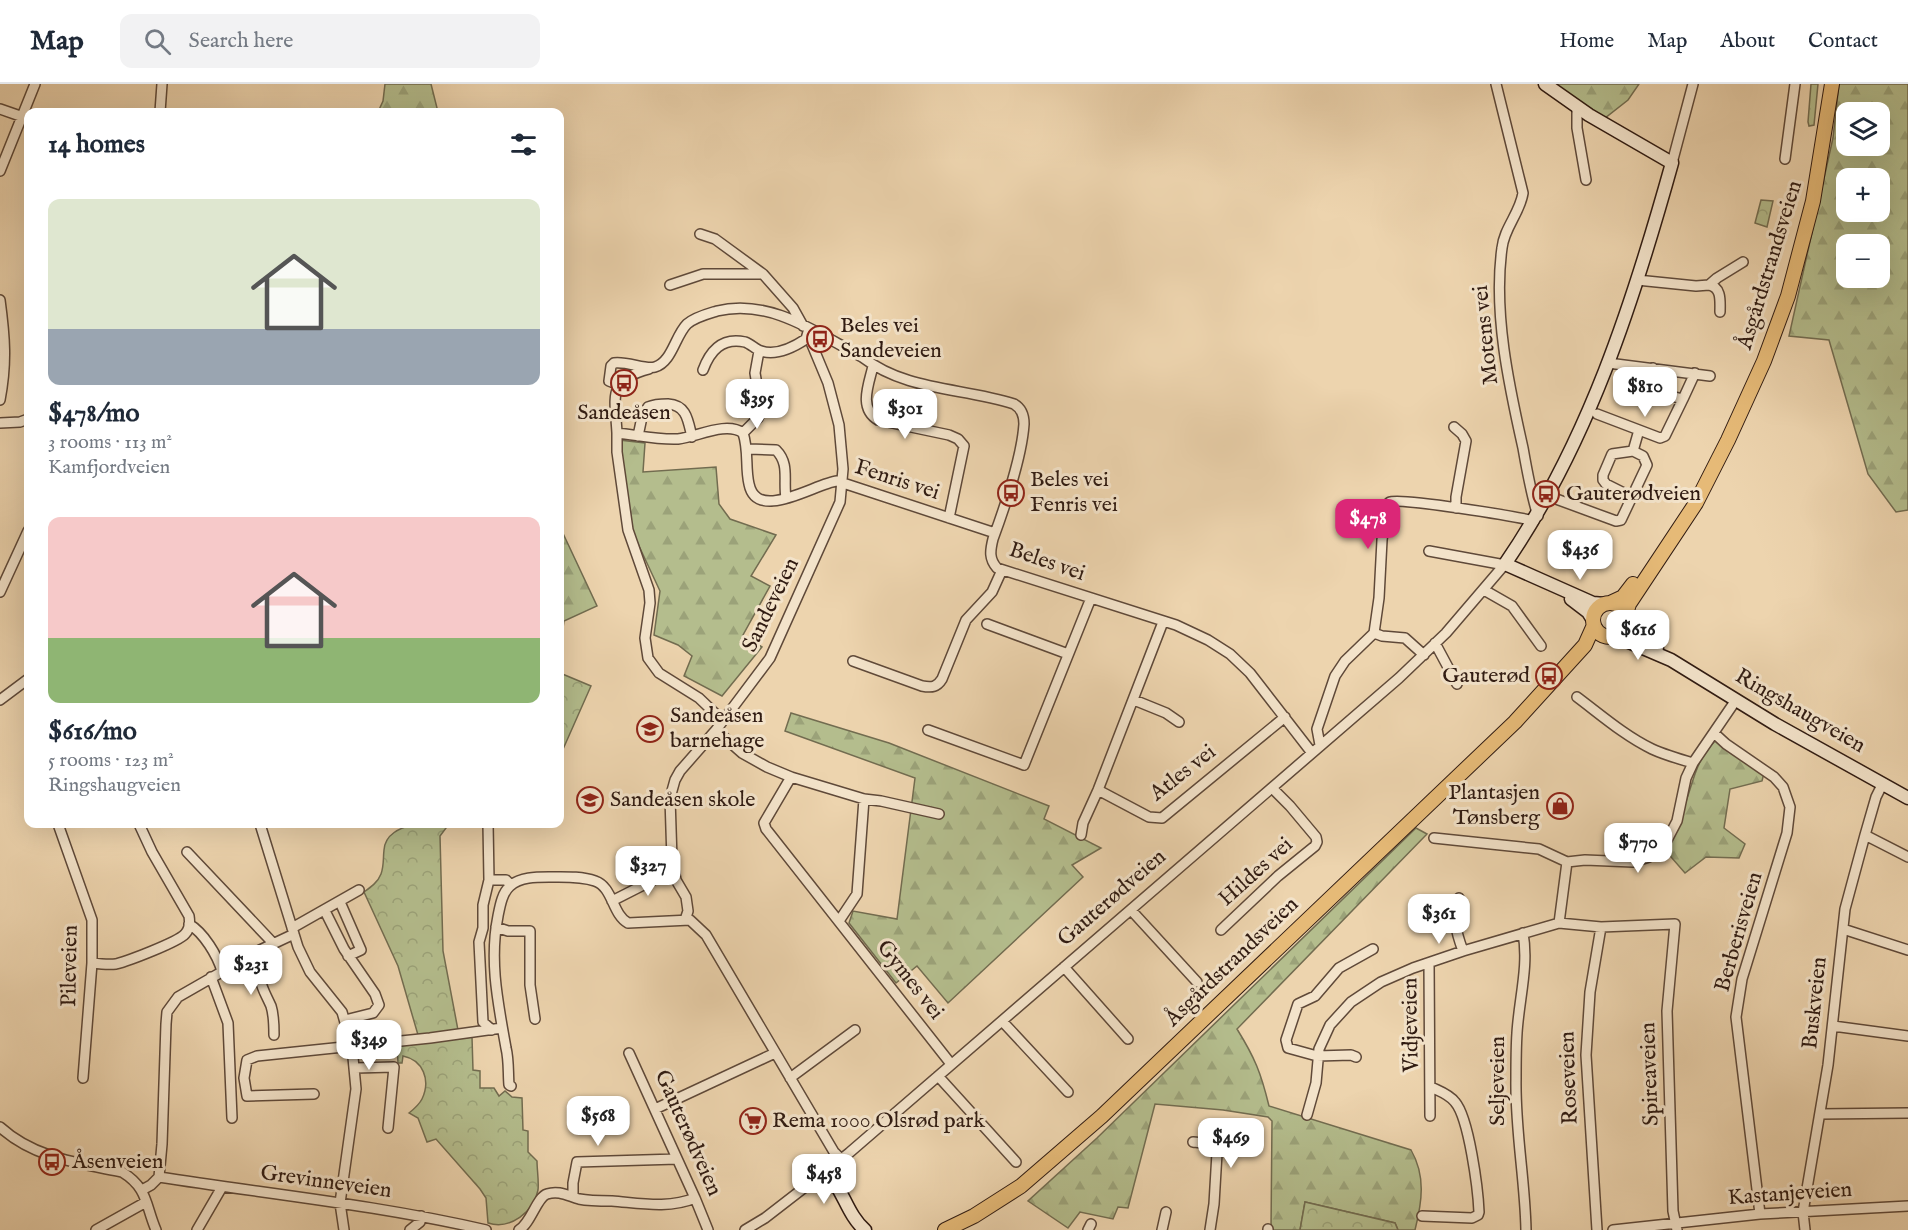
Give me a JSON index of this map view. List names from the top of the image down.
{
  "streets": {
    "main road": ["Åsgårdstrandsveien", "Ringshaugveien", "Gauterødveien"],
    "street": [
      "Motens vei",
      "Fenris vei",
      "Beles vei",
      "Sandeveien",
      "Atles vei",
      "Hildes vei",
      "Berberisveien",
      "Pileveien",
      "Gymes vei",
      "Buskveien",
      "Vidjeveien",
      "Spireaveien",
      "Roseveien",
      "Seljeveien",
      "Grevinneveien",
      "Kastanjeveien"
    ]
  },
  "crossings": [
    ["Åsgårdstrandsveien", "Ringshaugveien"],
    ["Motens vei", "Gauterødveien"],
    ["Fenris vei", "Beles vei"],
    ["Fenris vei", "Sandeveien"],
    ["Beles vei", "Sandeveien"],
    ["Beles vei", "Atles vei"],
    ["Beles vei", "Gauterødveien"],
    ["Ringshaugveien", "Buskveien"],
    ["Hildes vei", "Gauterødveien"],
    ["Gauterødveien", "Gymes vei"],
    ["Berberisveien", "Kastanjeveien"],
    ["Buskveien", "Kastanjeveien"],
    ["Vidjeveien", "Spireaveien"],
    ["Vidjeveien", "Roseveien"],
    ["Vidjeveien", "Seljeveien"],
    ["Spireaveien", "Kastanjeveien"]
  ],
  "places": {
    "bus stop": [
      "Beles vei Sandeveien",
      "Sandeåsen",
      "Beles vei Fenris vei",
      "Gauterødveien",
      "Gauterød",
      "Åsenveien"
    ],
    "school or university": ["Sandeåsen barnehage", "Sandeåsen skole"],
    "shop": ["Plantasjen Tønsberg"],
    "supermarket": ["Rema 1000 Olsrød park"]
  },
  "page": {
    "header": "Map",
    "search": "Search here",
    "nav": [
      "Home",
      "Map",
      "About",
      "Contact"
    ],
    "map_buttons": ["+", "−"],
    "heading": "14 homes",
    "list": [
      {
        "name": "$478/mo",
        "note": "3 rooms · 113 m² · Kamfjordveien"
      },
      {
        "name": "$616/mo",
        "note": "5 rooms · 123 m² · Ringshaugveien"
      }
    ],
    "price": [
      "$810",
      "$395",
      "$301",
      "$478",
      "$436",
      "$616",
      "$770",
      "$327",
      "$361",
      "$231",
      "$349",
      "$568",
      "$469",
      "$458"
    ]
  }
}
